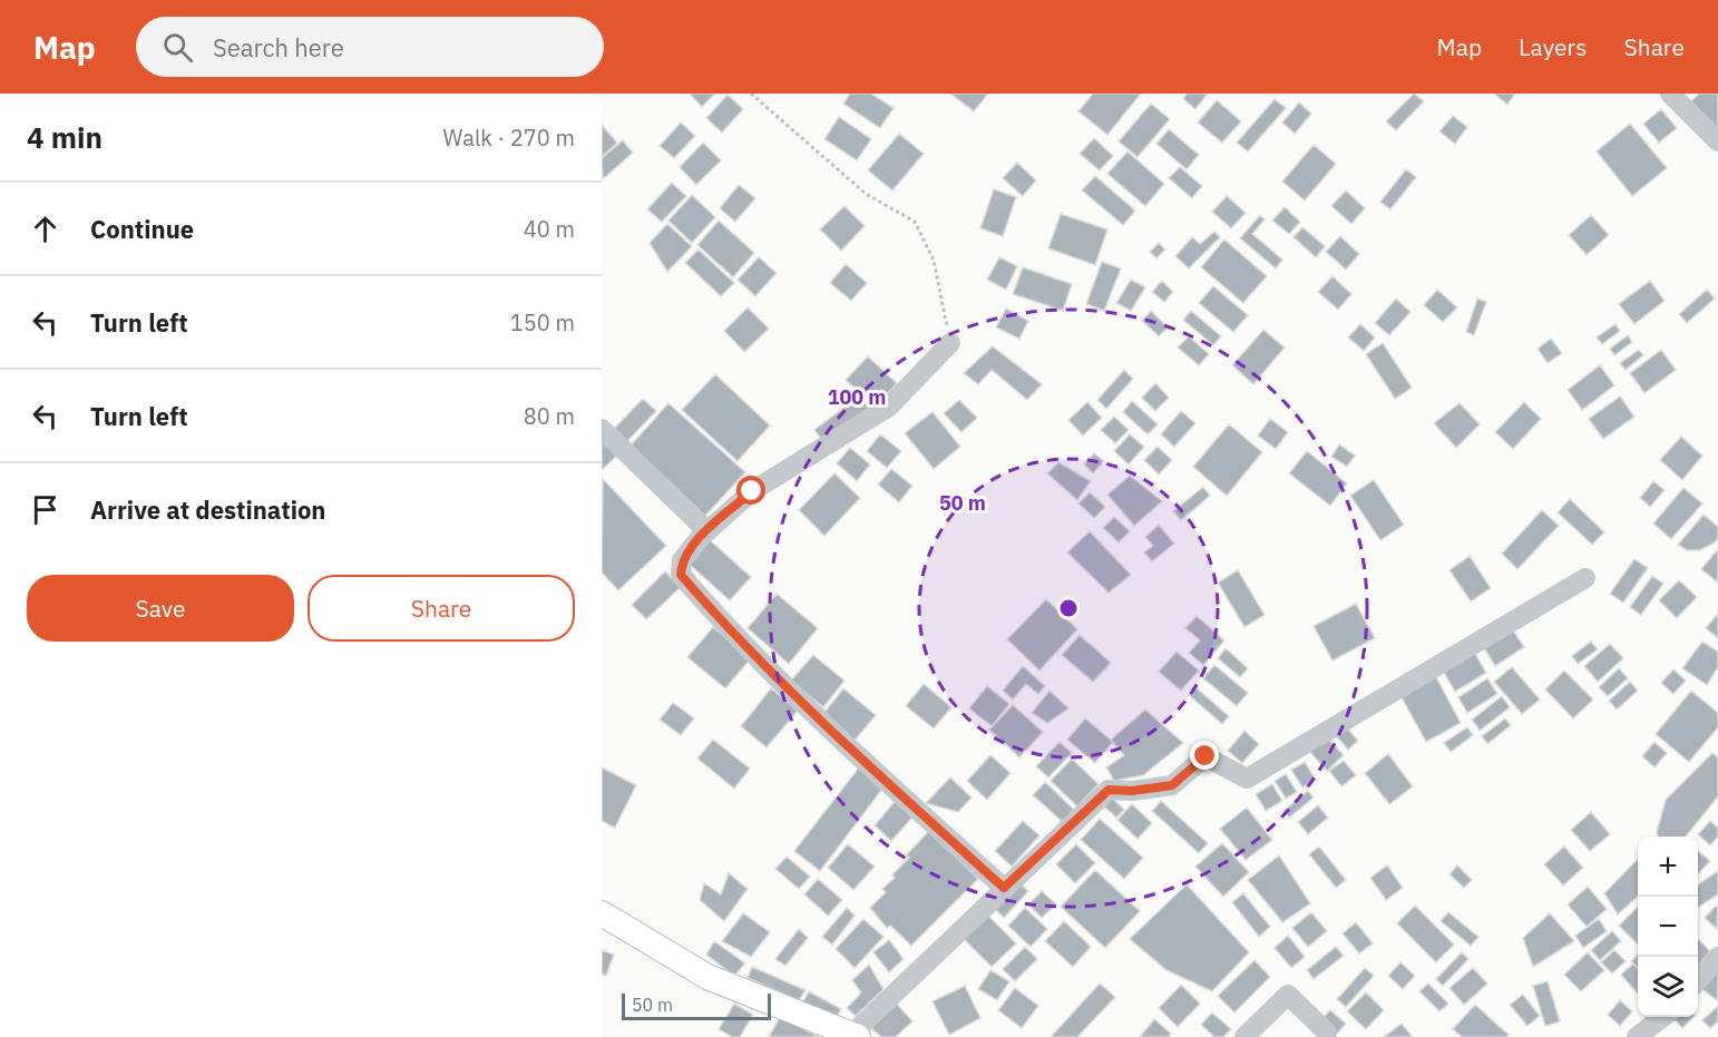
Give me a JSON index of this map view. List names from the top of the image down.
{
  "scale_bar": "50 m",
  "page": {
    "header": "Map",
    "search": "Search here",
    "nav": ["Map", "Layers", "Share"],
    "heading": ["4 min", "Walk · 270 m"],
    "list": [
      ["Continue", "40 m"],
      ["Turn left", "150 m"],
      ["Turn left", "80 m"],
      "Arrive at destination"
    ],
    "buttons": ["Save", "Share"],
    "map_buttons": ["+", "−"],
    "scale": "50 m"
  },
  "rings": ["100 m", "50 m"]
}
